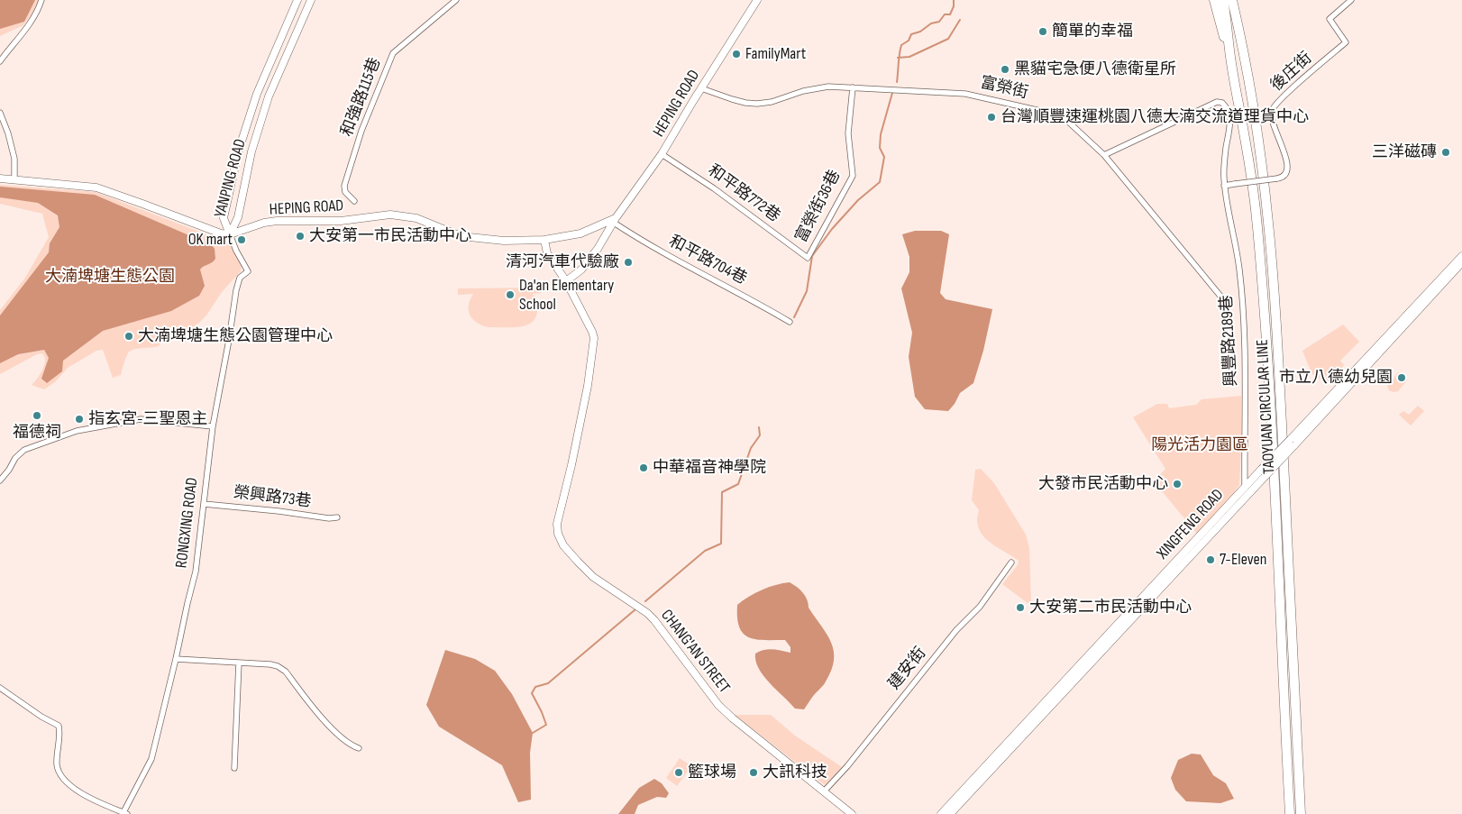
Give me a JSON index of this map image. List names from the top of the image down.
{
  "streets": {
    "highway": ["TAOYUAN CIRCULAR LINE"],
    "street": [
      "後庄街",
      "富榮街",
      "和強路115巷",
      "HEPING ROAD",
      "YANPING ROAD",
      "和平路772巷",
      "富榮街36巷",
      "和平路704巷",
      "興豐路2189巷",
      "榮興路73巷",
      "RONGXING ROAD",
      "XINGFENG ROAD",
      "CHANG'AN STREET",
      "建安街"
    ]
  },
  "crossings": [
    ["後庄街", "興豐路2189巷"],
    ["富榮街", "HEPING ROAD"],
    ["富榮街", "富榮街36巷"],
    ["HEPING ROAD", "YANPING ROAD"],
    ["HEPING ROAD", "和平路772巷"],
    ["HEPING ROAD", "和平路704巷"],
    ["HEPING ROAD", "RONGXING ROAD"],
    ["HEPING ROAD", "CHANG'AN STREET"],
    ["YANPING ROAD", "RONGXING ROAD"],
    ["和平路772巷", "富榮街36巷"],
    ["興豐路2189巷", "XINGFENG ROAD"],
    ["榮興路73巷", "RONGXING ROAD"],
    ["CHANG'AN STREET", "建安街"]
  ],
  "parks": ["大湳埤塘生態公園", "陽光活力園區"],
  "places": [
    "簡單的幸福",
    "FamilyMart",
    "黑貓宅急便八德衛星所",
    "台灣順豐速運桃園八德大湳交流道理貨中心",
    "三洋磁磚",
    "大安第一市民活動中心",
    "OK mart",
    "清河汽車代驗廠",
    "Da'an Elementary School",
    "大湳埤塘生態公園管理中心",
    "市立八德幼兒園",
    "福德祠",
    "指玄宮-三聖恩主",
    "中華福音神學院",
    "大發市民活動中心",
    "7-Eleven",
    "大安第二市民活動中心",
    "籃球場",
    "大訊科技"
  ]
}
